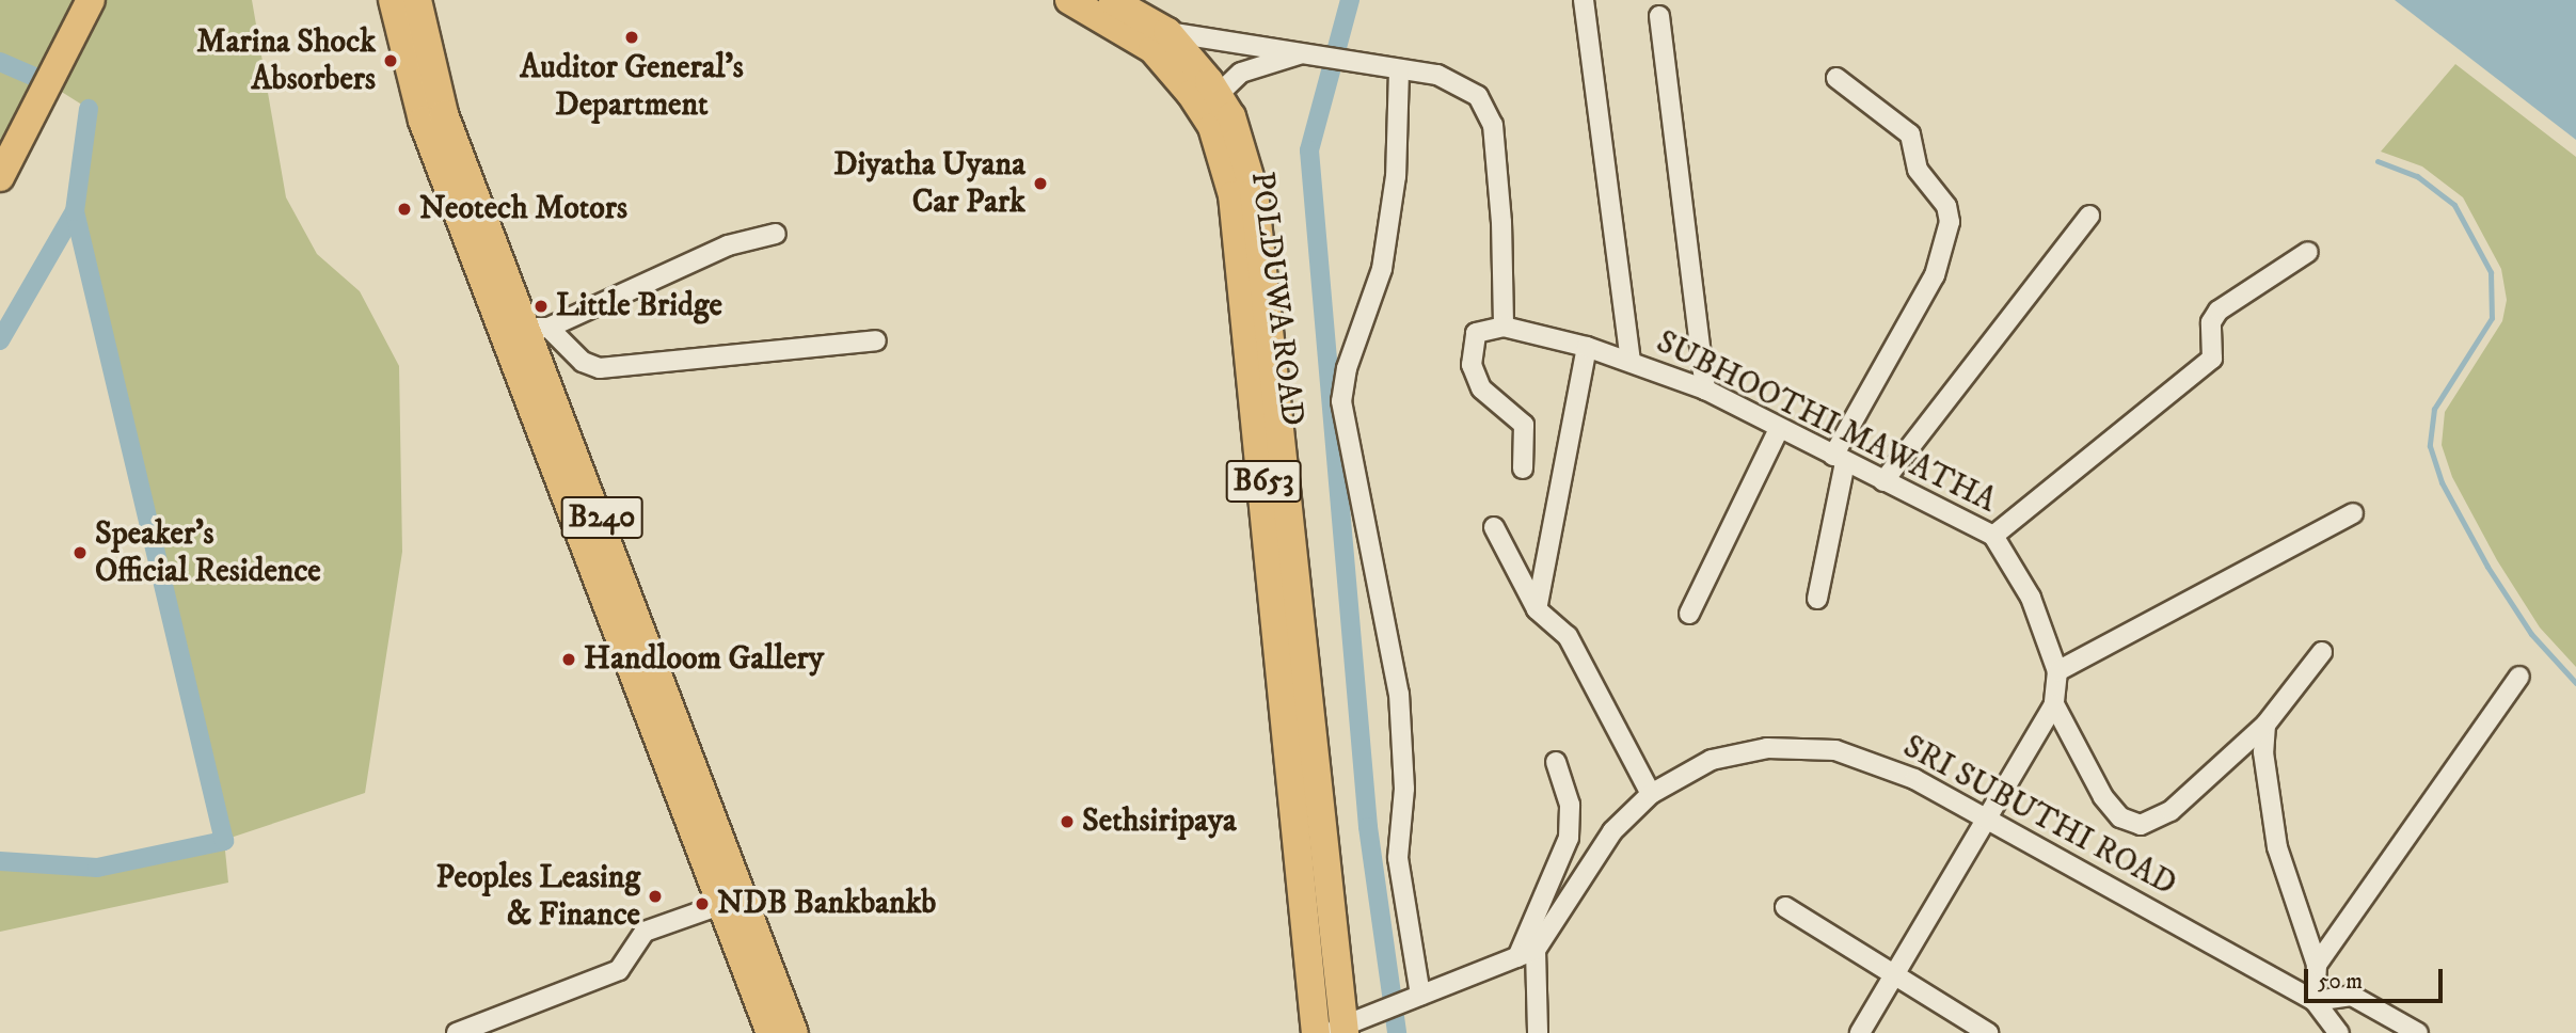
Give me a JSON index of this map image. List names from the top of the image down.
{
  "streets": {
    "main road": ["POLDUWA ROAD", "B653", "B240"],
    "street": ["SUBHOOTHI MAWATHA", "SRI SUBUTHI ROAD"]
  },
  "crossings": [
    ["SUBHOOTHI MAWATHA", "SRI SUBUTHI ROAD"]
  ],
  "places": [
    "Auditor General's Department",
    "Marina Shock Absorbers",
    "Diyatha Uyana Car Park",
    "Neotech Motors",
    "Little Bridge",
    "Speaker's Official Residence",
    "Handloom Gallery",
    "Sethsiripaya",
    "Peoples Leasing & Finance",
    "NDB Bankbankb"
  ],
  "scale_bar": "50 m"
}
